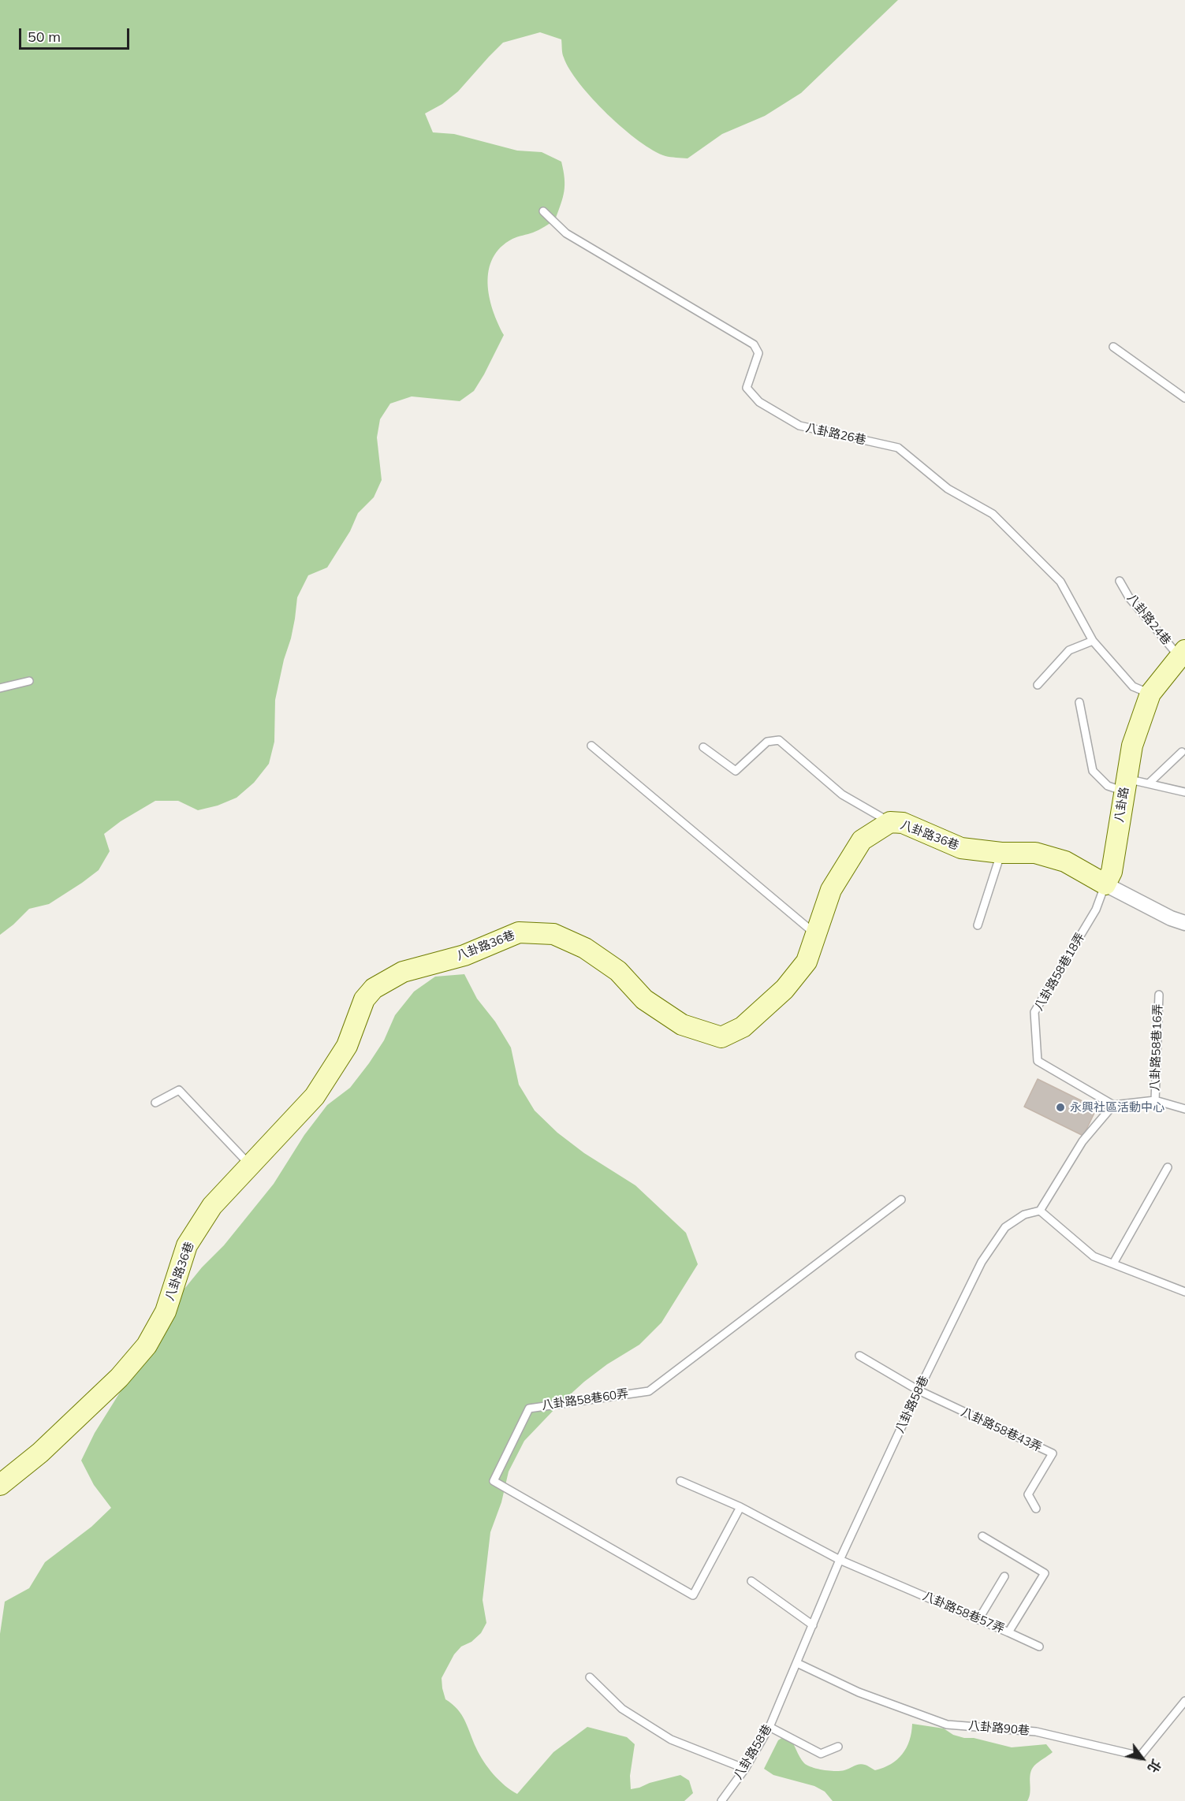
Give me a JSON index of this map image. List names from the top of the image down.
{
  "streets": {
    "street": ["八卦路", "八卦路36巷"],
    "lane": [
      "八卦路26巷",
      "八卦路24巷",
      "八卦路58巷18弄",
      "八卦路58巷16弄",
      "八卦路58巷60弄",
      "八卦路58巷",
      "八卦路58巷43弄",
      "八卦路58巷57弄",
      "八卦路90巷"
    ]
  },
  "crossings": [
    ["八卦路26巷", "八卦路"],
    ["八卦路24巷", "八卦路"],
    ["八卦路", "八卦路36巷"],
    ["八卦路", "八卦路58巷18弄"],
    ["八卦路36巷", "八卦路58巷18弄"],
    ["八卦路58巷", "八卦路58巷43弄"],
    ["八卦路58巷", "八卦路58巷57弄"],
    ["八卦路58巷", "八卦路90巷"]
  ],
  "places": ["永興社區活動中心"],
  "scale_bar": "50 m",
  "north": "bottom right"
}
